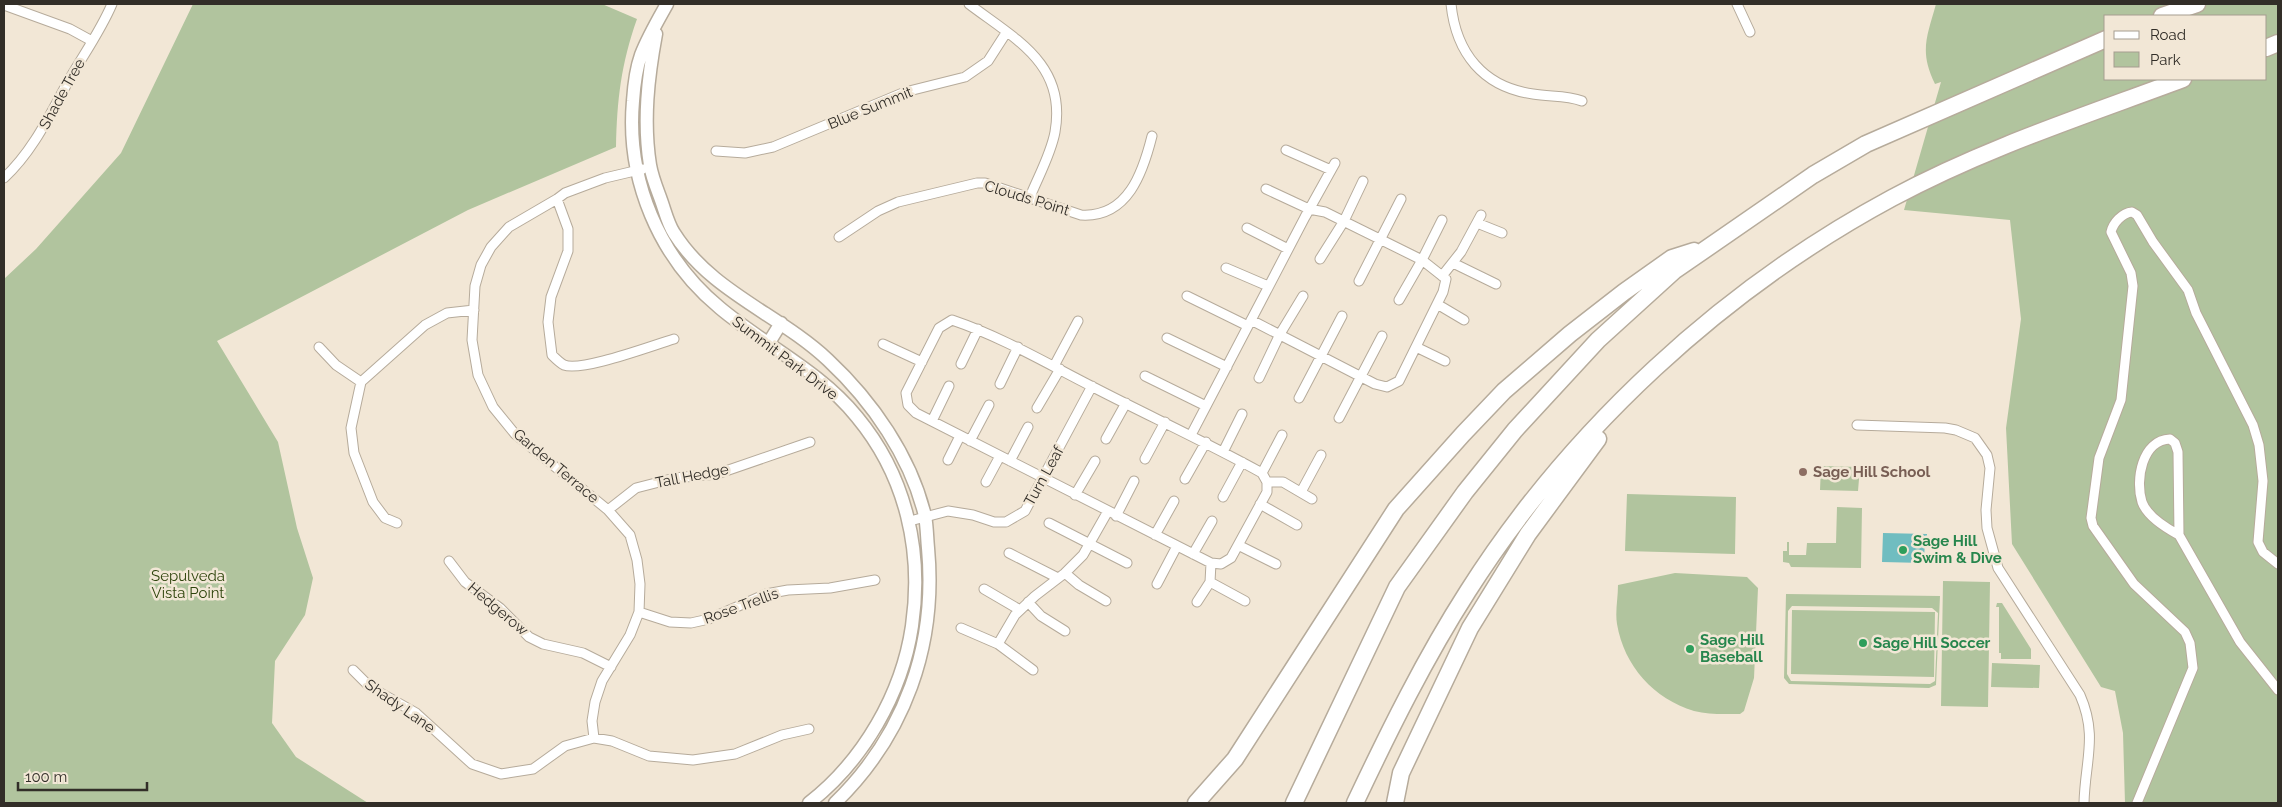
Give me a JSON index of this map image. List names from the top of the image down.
{
  "streets": {
    "street": [
      "Shade Tree",
      "Blue Summit",
      "Clouds Point",
      "Summit Park Drive",
      "Garden Terrace",
      "Tall Hedge",
      "Turn Leaf",
      "Rose Trellis",
      "Hedgerow",
      "Shady Lane"
    ]
  },
  "crossings": [
    ["Summit Park Drive", "Garden Terrace"],
    ["Summit Park Drive", "Turn Leaf"],
    ["Garden Terrace", "Tall Hedge"],
    ["Garden Terrace", "Rose Trellis"],
    ["Garden Terrace", "Hedgerow"],
    ["Garden Terrace", "Shady Lane"]
  ],
  "parks": ["Sepulveda Vista Point"],
  "places": [
    "Sage Hill School",
    "Sage Hill Swim & Dive",
    "Sage Hill Soccer",
    "Sage Hill Baseball"
  ],
  "legend": ["Road", "Park"],
  "scale_bar": "100 m"
}
